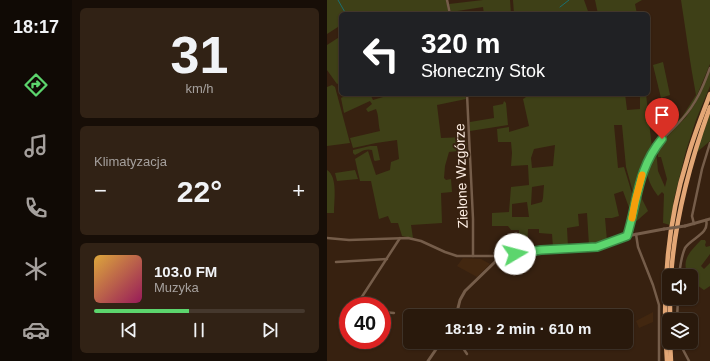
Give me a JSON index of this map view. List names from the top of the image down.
{
  "streets": {
    "street": ["Zielone Wzgórze"]
  },
  "page": {
    "tabs": "18:17",
    "tile": [
      ["31", "km/h"],
      "Klimatyzacja"
    ],
    "turn": ["320 m", "Słoneczny Stok"],
    "heat": ["−", "22°", "+"],
    "song": ["103.0 FM", "Muzyka"],
    "limit": "40",
    "trip": "18:19 · 2 min · 610 m"
  }
}
